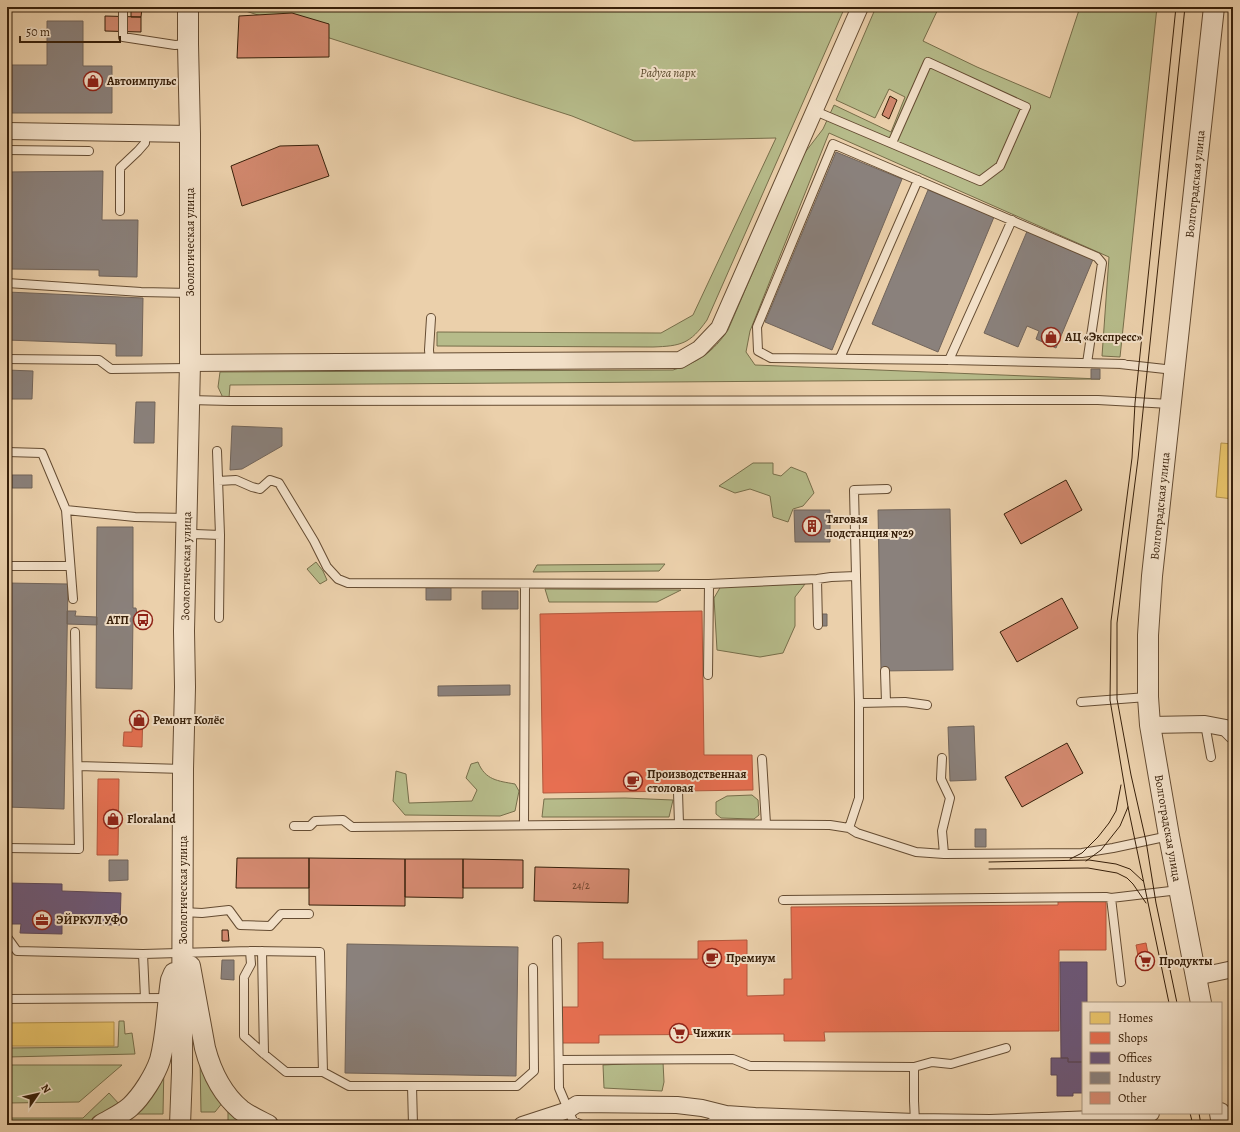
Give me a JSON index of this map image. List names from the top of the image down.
{
  "streets": {
    "street": ["Волгоградская улица", "Зоологическая улица"]
  },
  "parks": ["Радуга парк"],
  "places": {
    "shop": [
      "Автоимпульс",
      "АЦ «Экспресс»",
      "Ремонт Колёс",
      "Floraland"
    ],
    "building": ["Тяговая подстанция №29"],
    "bus stop": ["АТП"],
    "cafe": ["Производственная столовая", "Премиум"],
    "office": ["ЭЙРКУЛ УФО"],
    "supermarket": ["Продукты", "Чижик"]
  },
  "house_numbers": ["24/2"],
  "legend": [
    "Homes",
    "Shops",
    "Offices",
    "Industry",
    "Other"
  ],
  "scale_bar": "50 m",
  "north": "top right"
}
